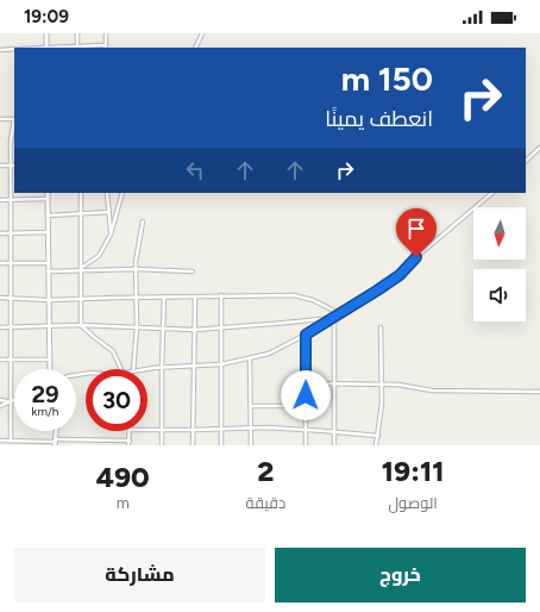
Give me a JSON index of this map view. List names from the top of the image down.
{
  "north": "bottom",
  "page": {
    "status": "19:09",
    "turn": ["150 m", "انعطف يمينًا"],
    "speed": "29 km/h",
    "limit": "30",
    "eta": [
      "19:11",
      "الوصول",
      "2",
      "دقيقة",
      "490",
      "m"
    ],
    "buttons": ["خروج", "مشاركة"]
  }
}
